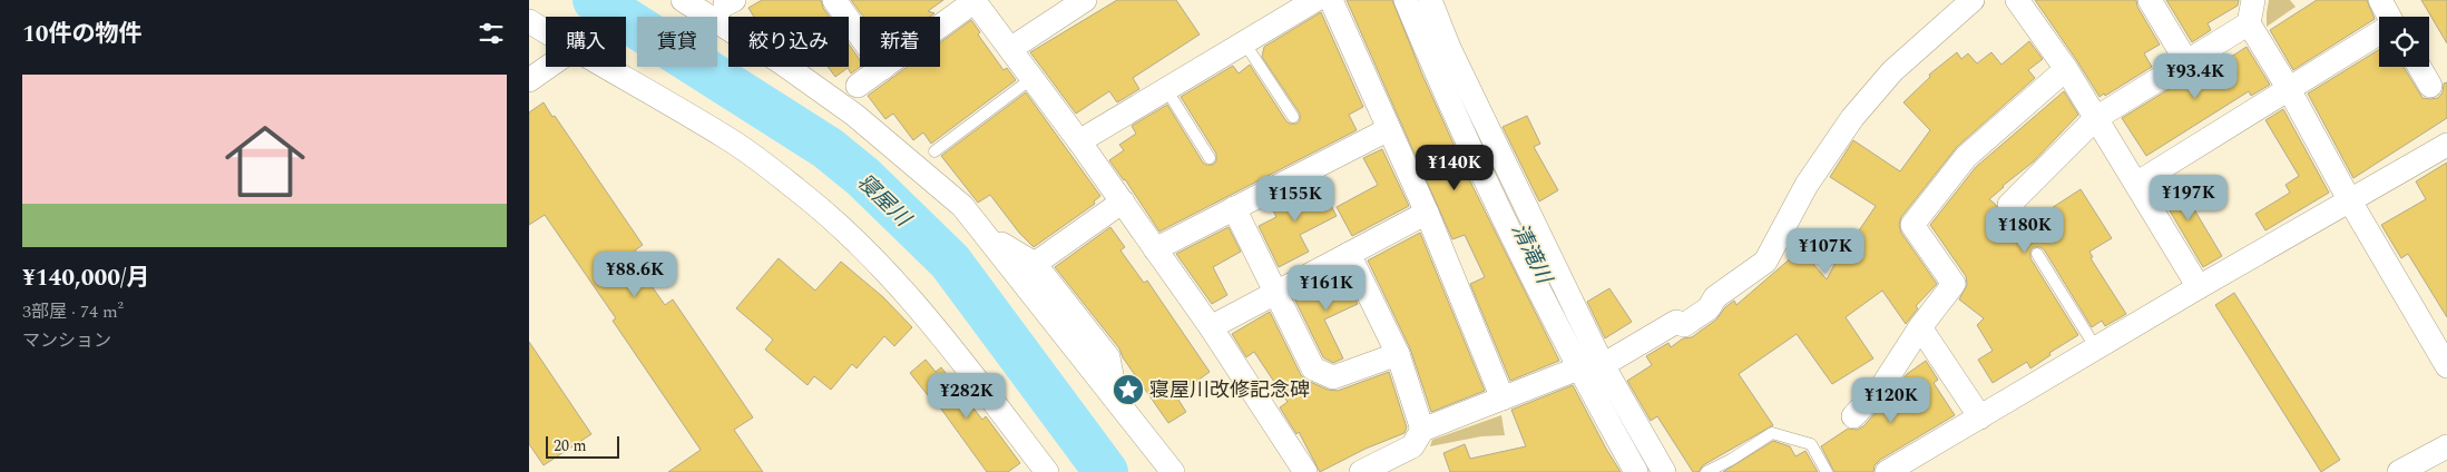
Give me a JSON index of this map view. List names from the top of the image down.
{
  "water": ["寝屋川", "清滝川"],
  "places": {
    "place": ["寝屋川改修記念碑"]
  },
  "scale_bar": "20 m",
  "page": {
    "heading": "10件の物件",
    "chip": [
      "購入",
      "賃貸",
      "絞り込み",
      "新着"
    ],
    "price": [
      "¥93.4K",
      "¥140K",
      "¥197K",
      "¥155K",
      "¥180K",
      "¥107K",
      "¥88.6K",
      "¥161K",
      "¥282K",
      "¥120K"
    ],
    "list": [
      {
        "name": "¥140,000/月",
        "note": "3部屋 · 74 m² · マンション"
      }
    ],
    "scale": "20 m"
  }
}
